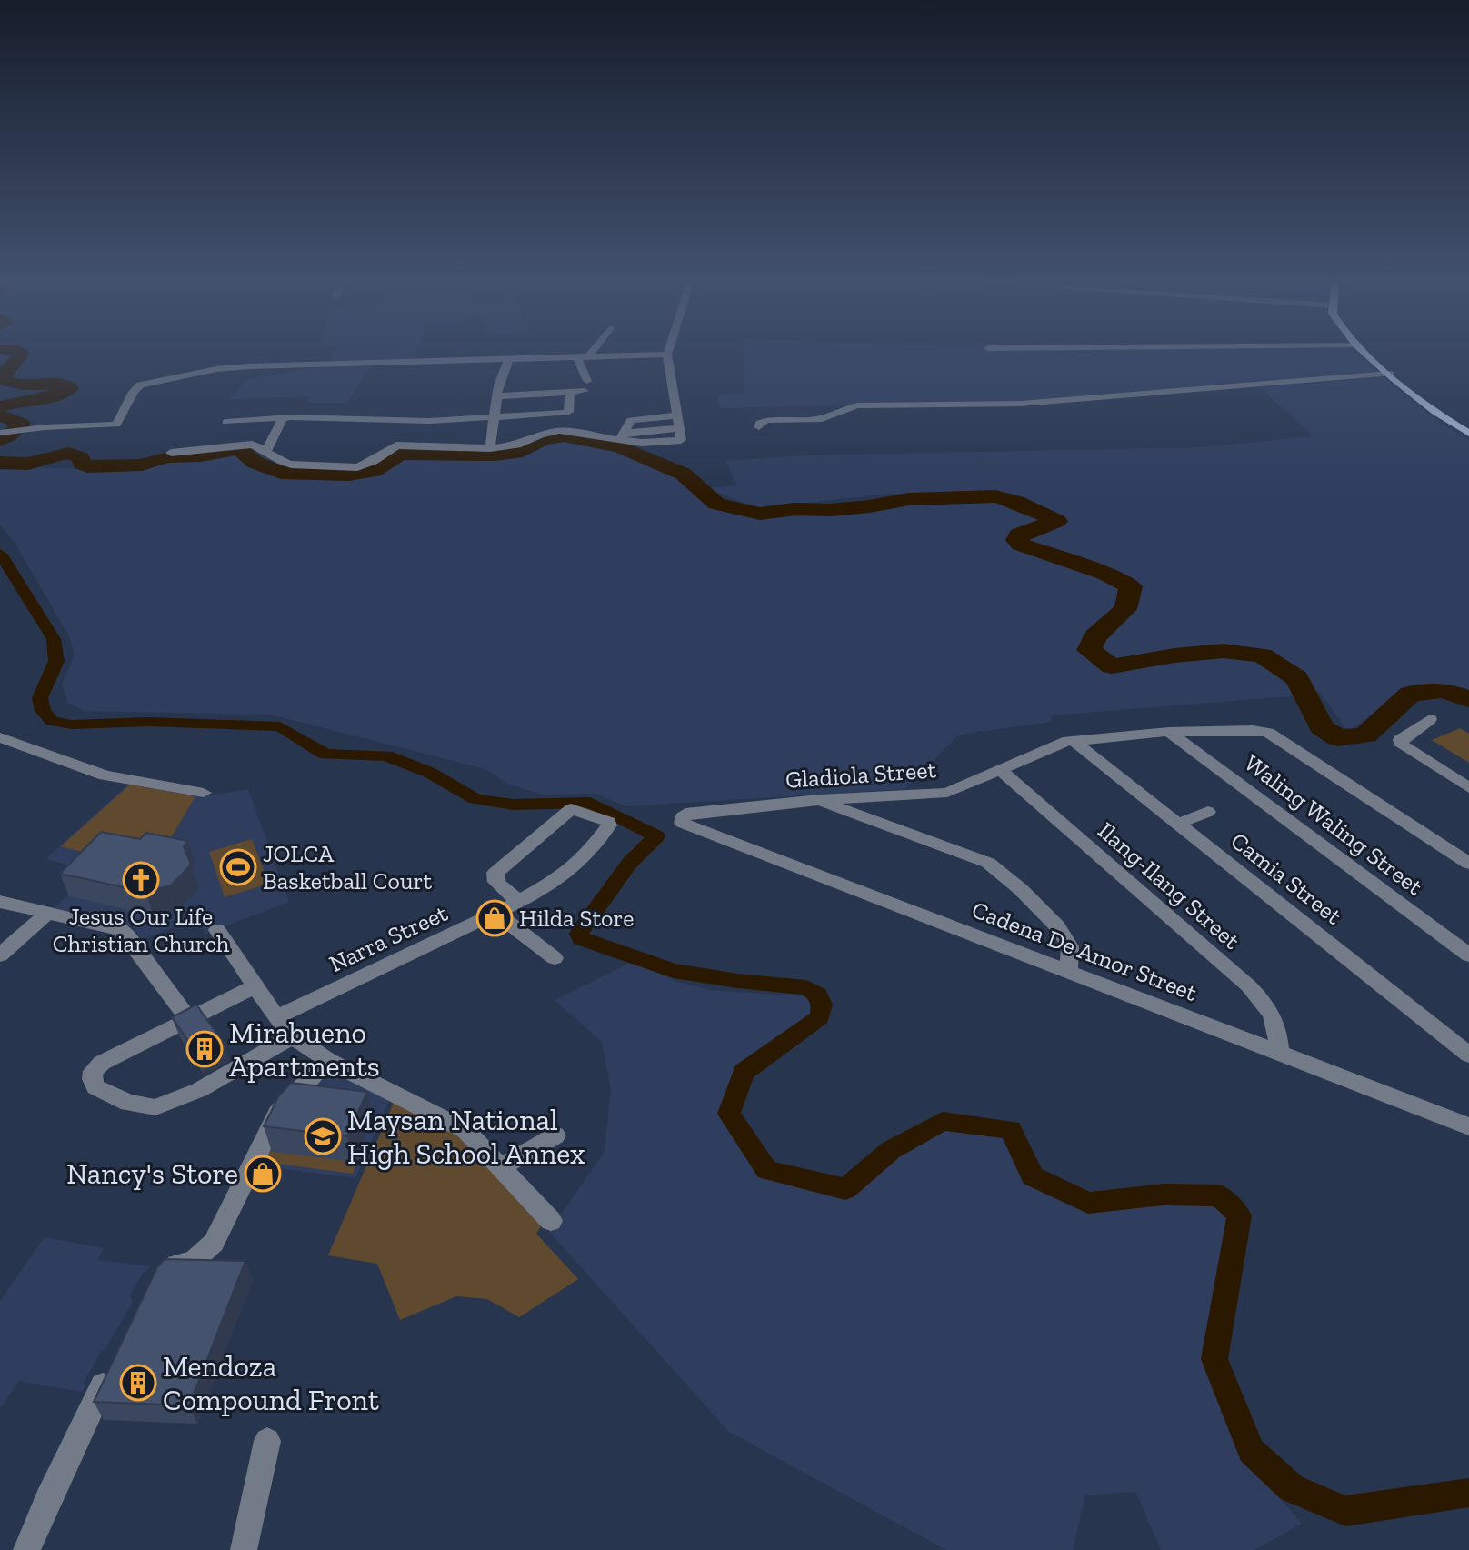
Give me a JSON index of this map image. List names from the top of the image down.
{
  "streets": {
    "street": [
      "Gladiola Street",
      "Waling Waling Street",
      "Camia Street",
      "Ilang-Ilang Street",
      "Narra Street",
      "Cadena De Amor Street"
    ]
  },
  "crossings": [
    ["Gladiola Street", "Waling Waling Street"],
    ["Gladiola Street", "Camia Street"],
    ["Gladiola Street", "Ilang-Ilang Street"],
    ["Gladiola Street", "Cadena De Amor Street"],
    ["Ilang-Ilang Street", "Cadena De Amor Street"]
  ],
  "places": {
    "sports": ["JOLCA Basketball Court"],
    "church": ["Jesus Our Life Christian Church"],
    "shop": ["Hilda Store", "Nancy's Store"],
    "building": ["Mirabueno Apartments", "Mendoza Compound Front"],
    "school or university": ["Maysan National High School Annex"]
  }
}
